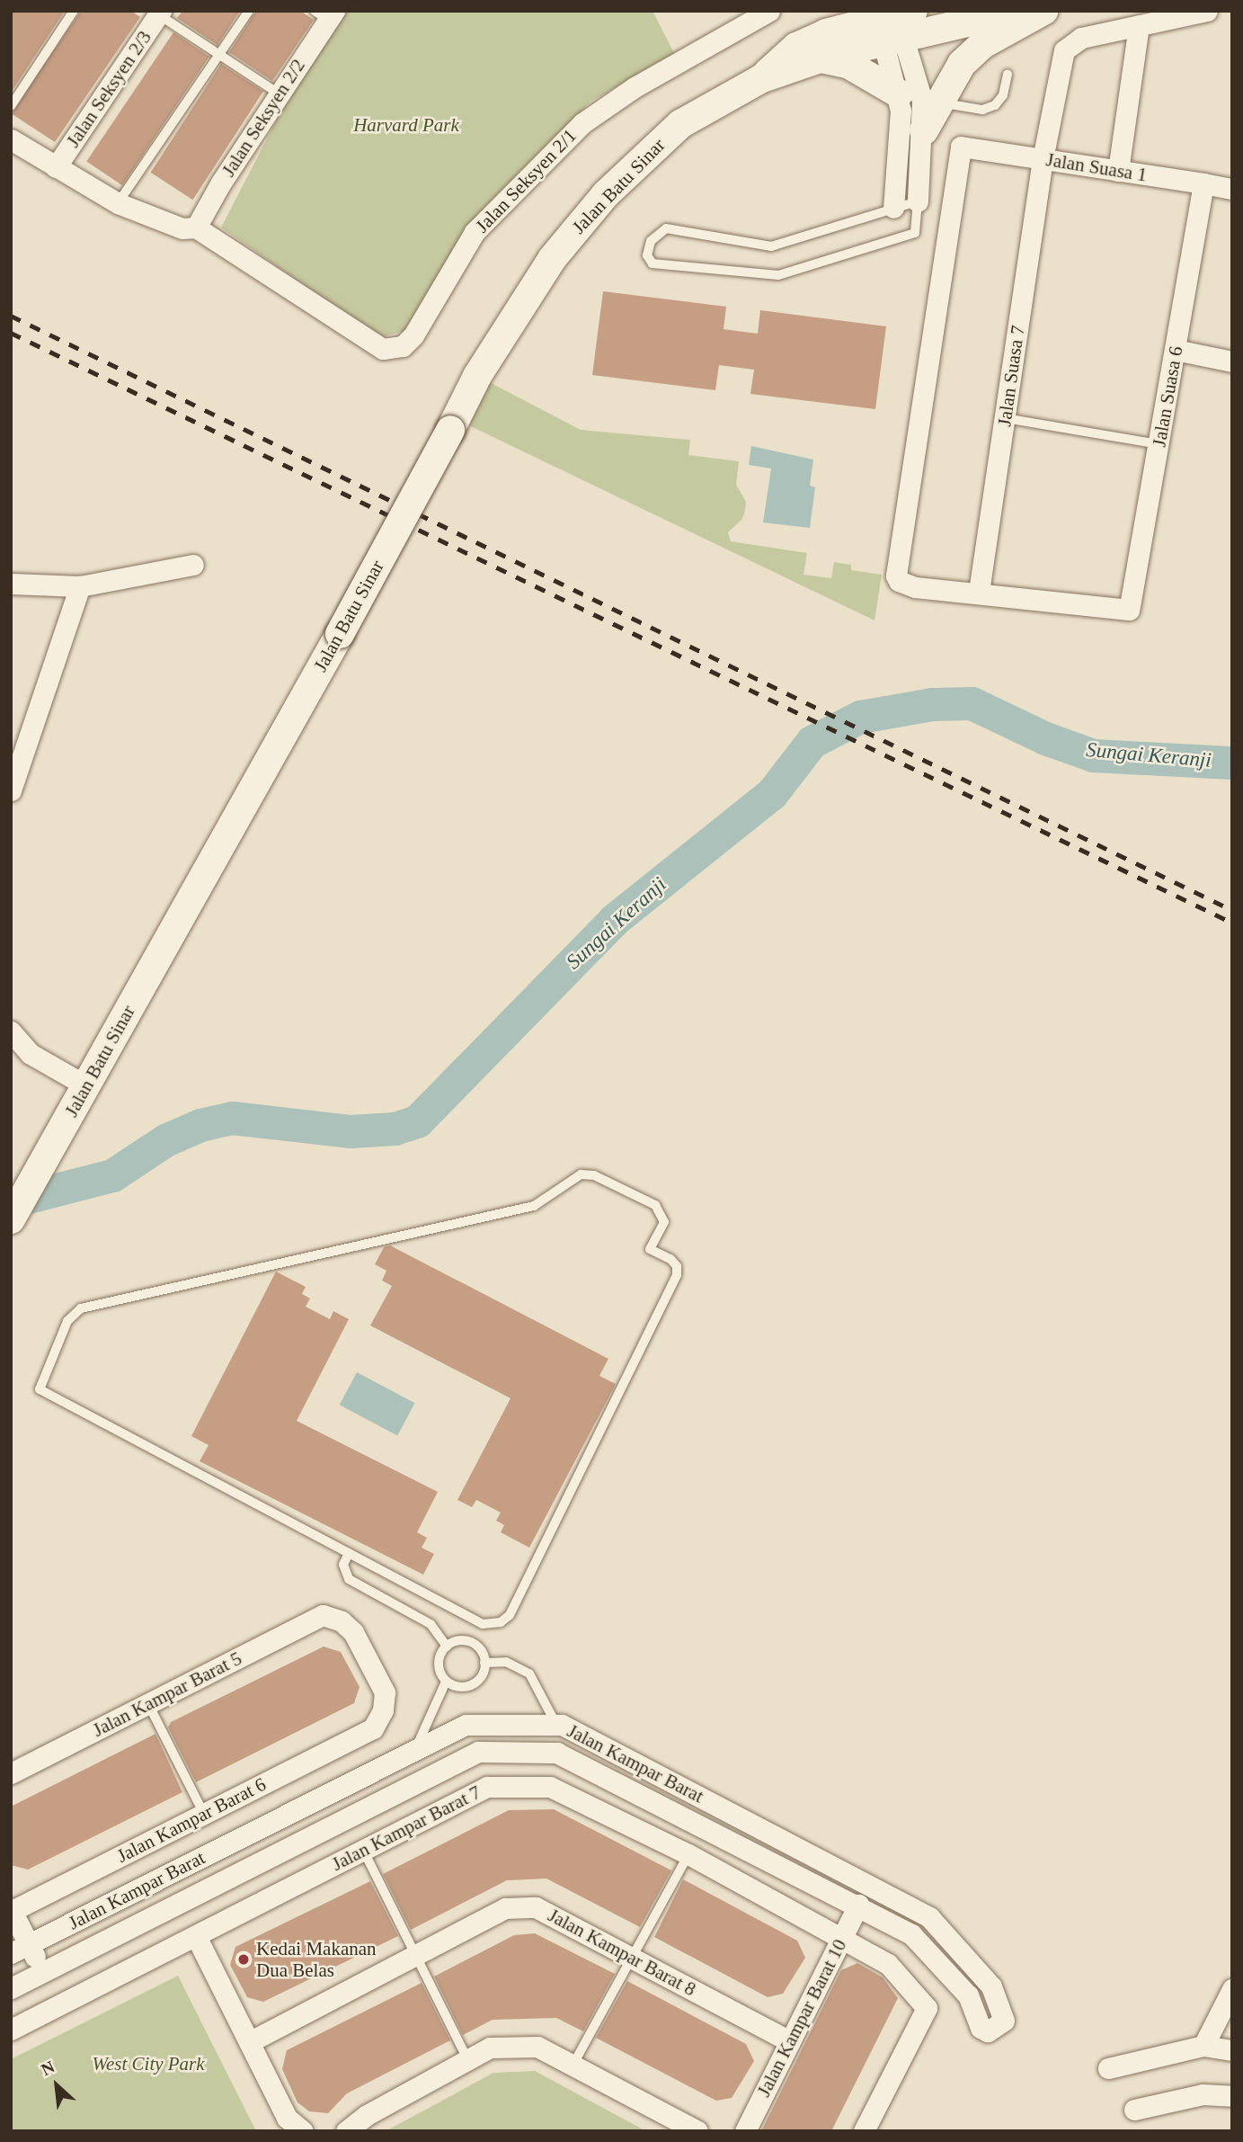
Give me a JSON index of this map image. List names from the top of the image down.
{
  "streets": {
    "street": [
      "Jalan Seksyen 2/3",
      "Jalan Seksyen 2/2",
      "Jalan Suasa 1",
      "Jalan Seksyen 2/1",
      "Jalan Batu Sinar",
      "Jalan Suasa 7",
      "Jalan Suasa 6",
      "Jalan Kampar Barat 5",
      "Jalan Kampar Barat",
      "Jalan Kampar Barat 6",
      "Jalan Kampar Barat 7",
      "Jalan Kampar Barat 8",
      "Jalan Kampar Barat 10"
    ]
  },
  "crossings": [
    ["Jalan Seksyen 2/2", "Jalan Seksyen 2/1"],
    ["Jalan Suasa 1", "Jalan Suasa 7"],
    ["Jalan Suasa 1", "Jalan Suasa 6"],
    ["Jalan Suasa 7", "Jalan Suasa 6"],
    ["Jalan Kampar Barat 5", "Jalan Kampar Barat 6"],
    ["Jalan Kampar Barat", "Jalan Kampar Barat 10"],
    ["Jalan Kampar Barat 7", "Jalan Kampar Barat 10"],
    ["Jalan Kampar Barat 8", "Jalan Kampar Barat 10"]
  ],
  "water": ["Sungai Keranji"],
  "parks": ["Harvard Park", "West City Park"],
  "places": ["Kedai Makanan Dua Belas"],
  "north": "top left"
}
